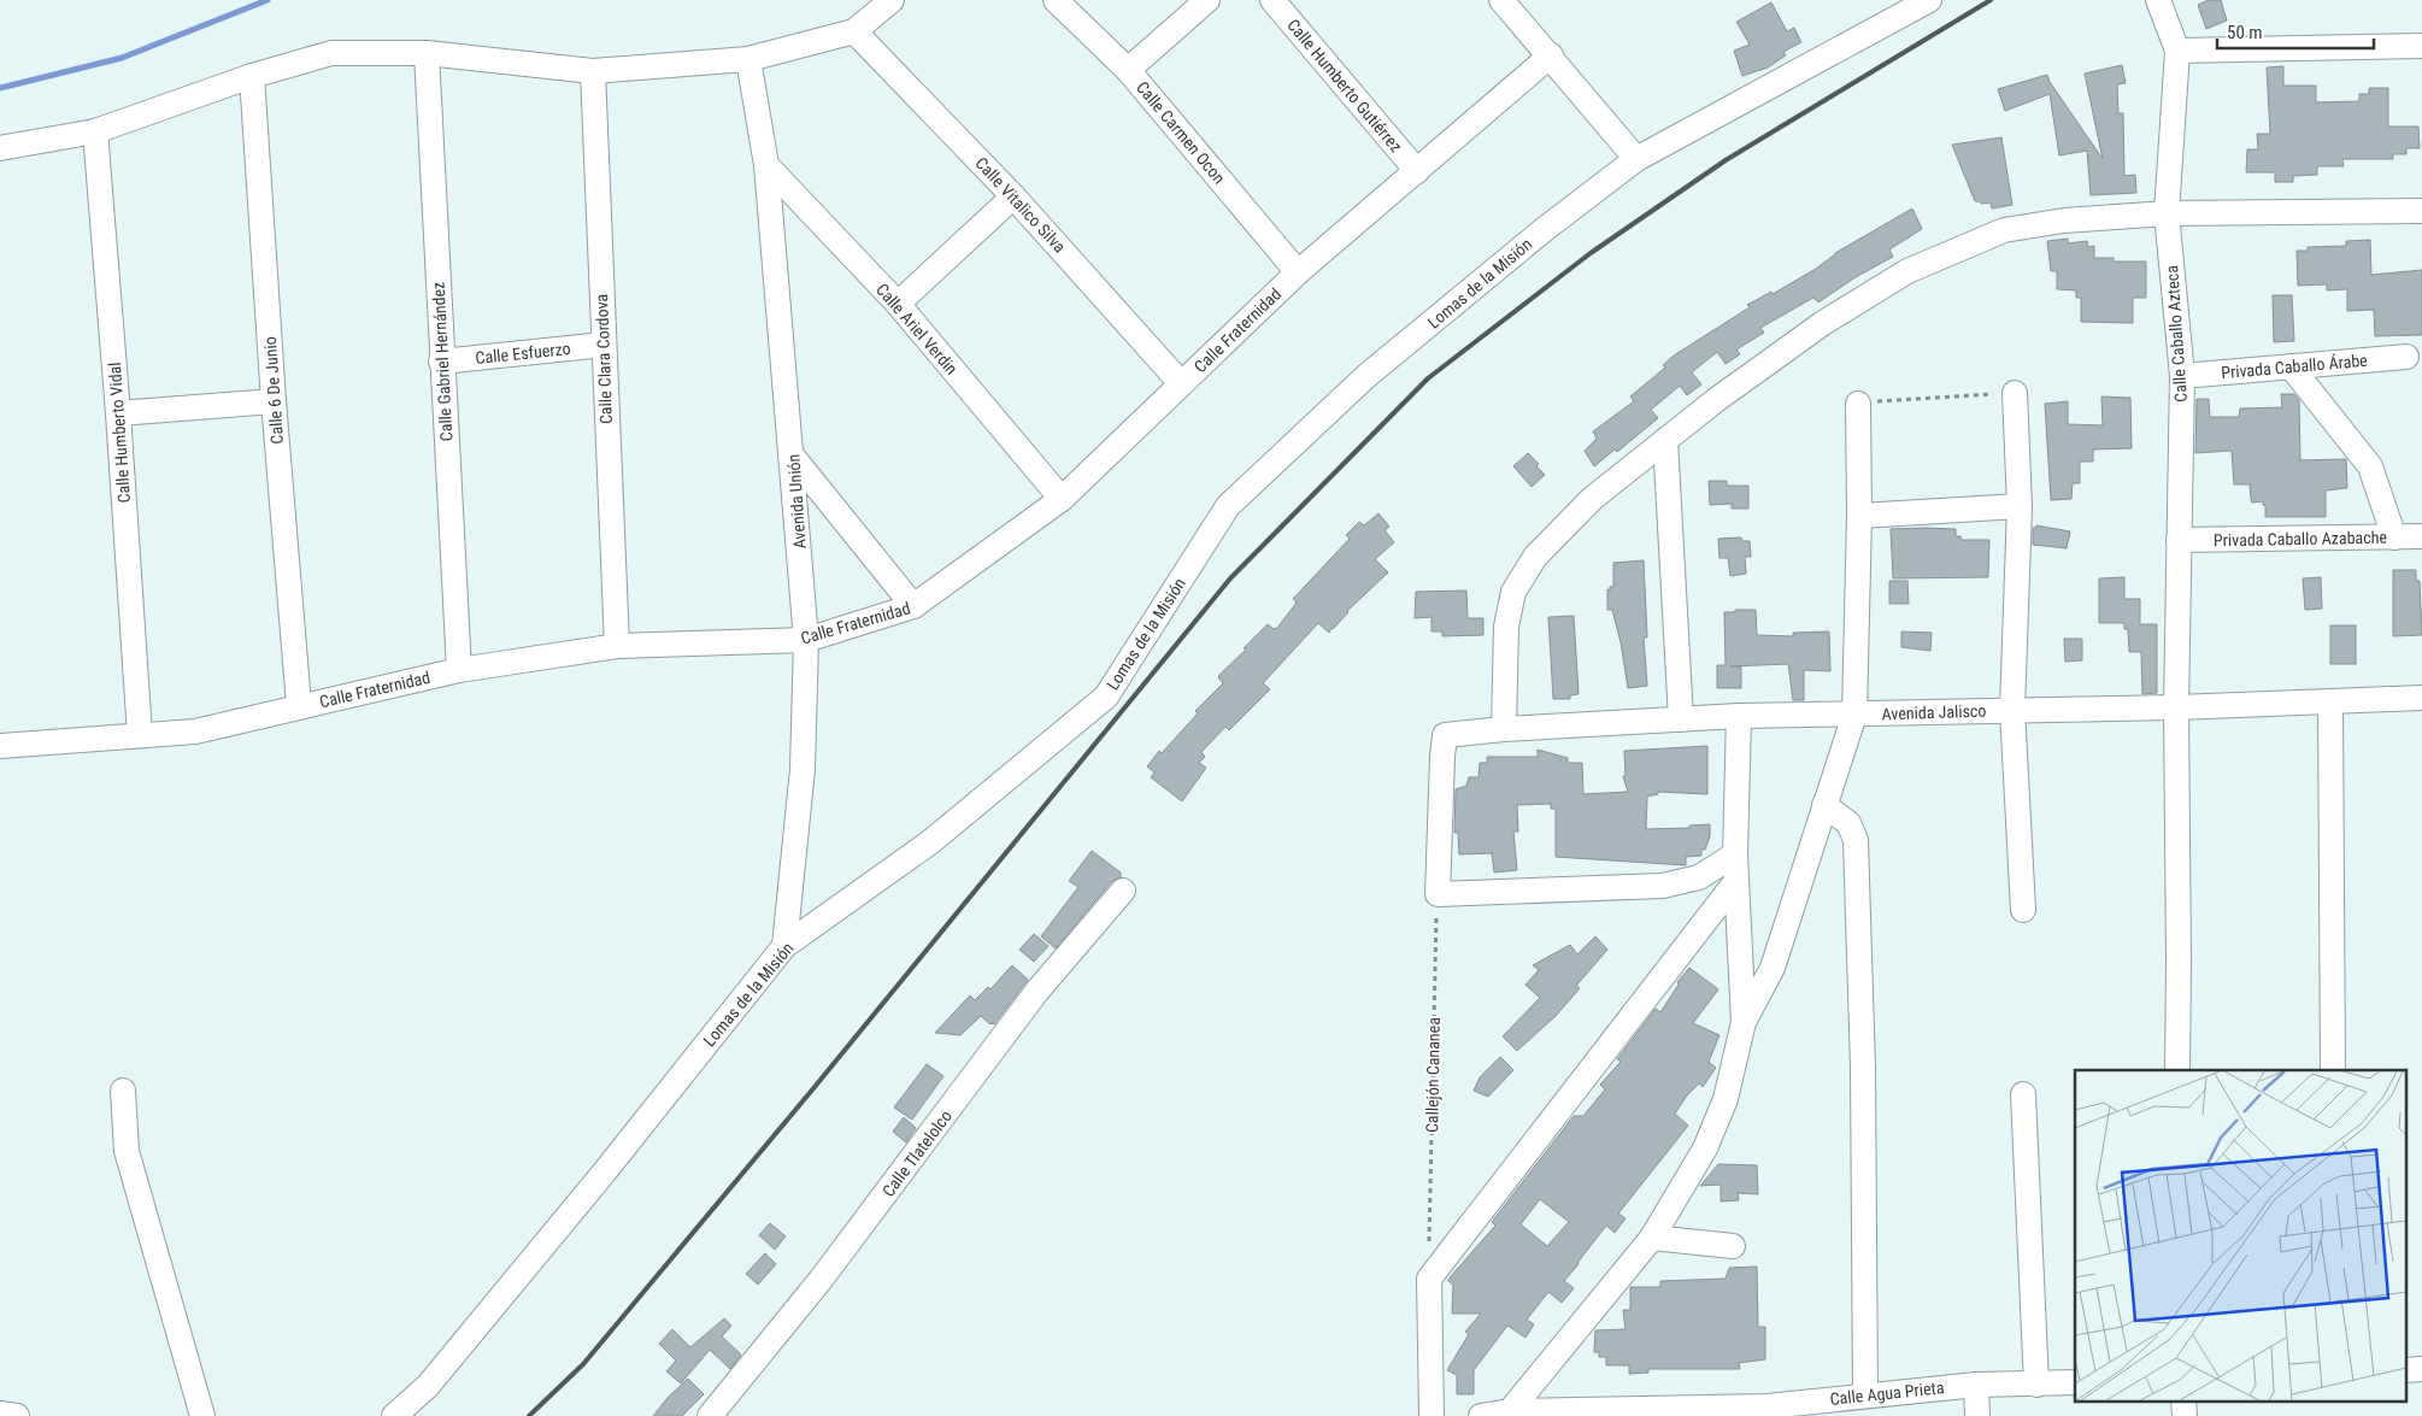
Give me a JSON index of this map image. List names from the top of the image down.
{
  "streets": {
    "street": [
      "Calle Humberto Gutiérrez",
      "Calle Carmen Ocon",
      "Calle Vitalico Silva",
      "Lomas de la Misión",
      "Calle Ariel Verdin",
      "Calle Fraternidad",
      "Calle Caballo Azteca",
      "Calle Esfuerzo",
      "Calle Clara Cordova",
      "Calle Gabriel Hernández",
      "Privada Caballo Árabe",
      "Calle 6 De Junio",
      "Calle Humberto Vidal",
      "Avenida Unión",
      "Privada Caballo Azabache",
      "Avenida Jalisco",
      "Calle Tlatelolco",
      "Calle Agua Prieta"
    ],
    "path": ["Callejón Cananea"]
  },
  "crossings": [
    ["Calle Humberto Gutiérrez", "Calle Fraternidad"],
    ["Calle Carmen Ocon", "Calle Fraternidad"],
    ["Calle Vitalico Silva", "Calle Fraternidad"],
    ["Lomas de la Misión", "Avenida Unión"],
    ["Calle Ariel Verdin", "Calle Fraternidad"],
    ["Calle Ariel Verdin", "Avenida Unión"],
    ["Calle Fraternidad", "Calle Clara Cordova"],
    ["Calle Fraternidad", "Calle Gabriel Hernández"],
    ["Calle Fraternidad", "Calle 6 De Junio"],
    ["Calle Fraternidad", "Calle Humberto Vidal"],
    ["Calle Fraternidad", "Avenida Unión"],
    ["Calle Caballo Azteca", "Privada Caballo Árabe"],
    ["Calle Caballo Azteca", "Privada Caballo Azabache"],
    ["Calle Caballo Azteca", "Avenida Jalisco"],
    ["Calle Esfuerzo", "Calle Clara Cordova"],
    ["Calle Esfuerzo", "Calle Gabriel Hernández"],
    ["Avenida Jalisco", "Callejón Cananea"]
  ],
  "scale_bar": "50 m"
}
